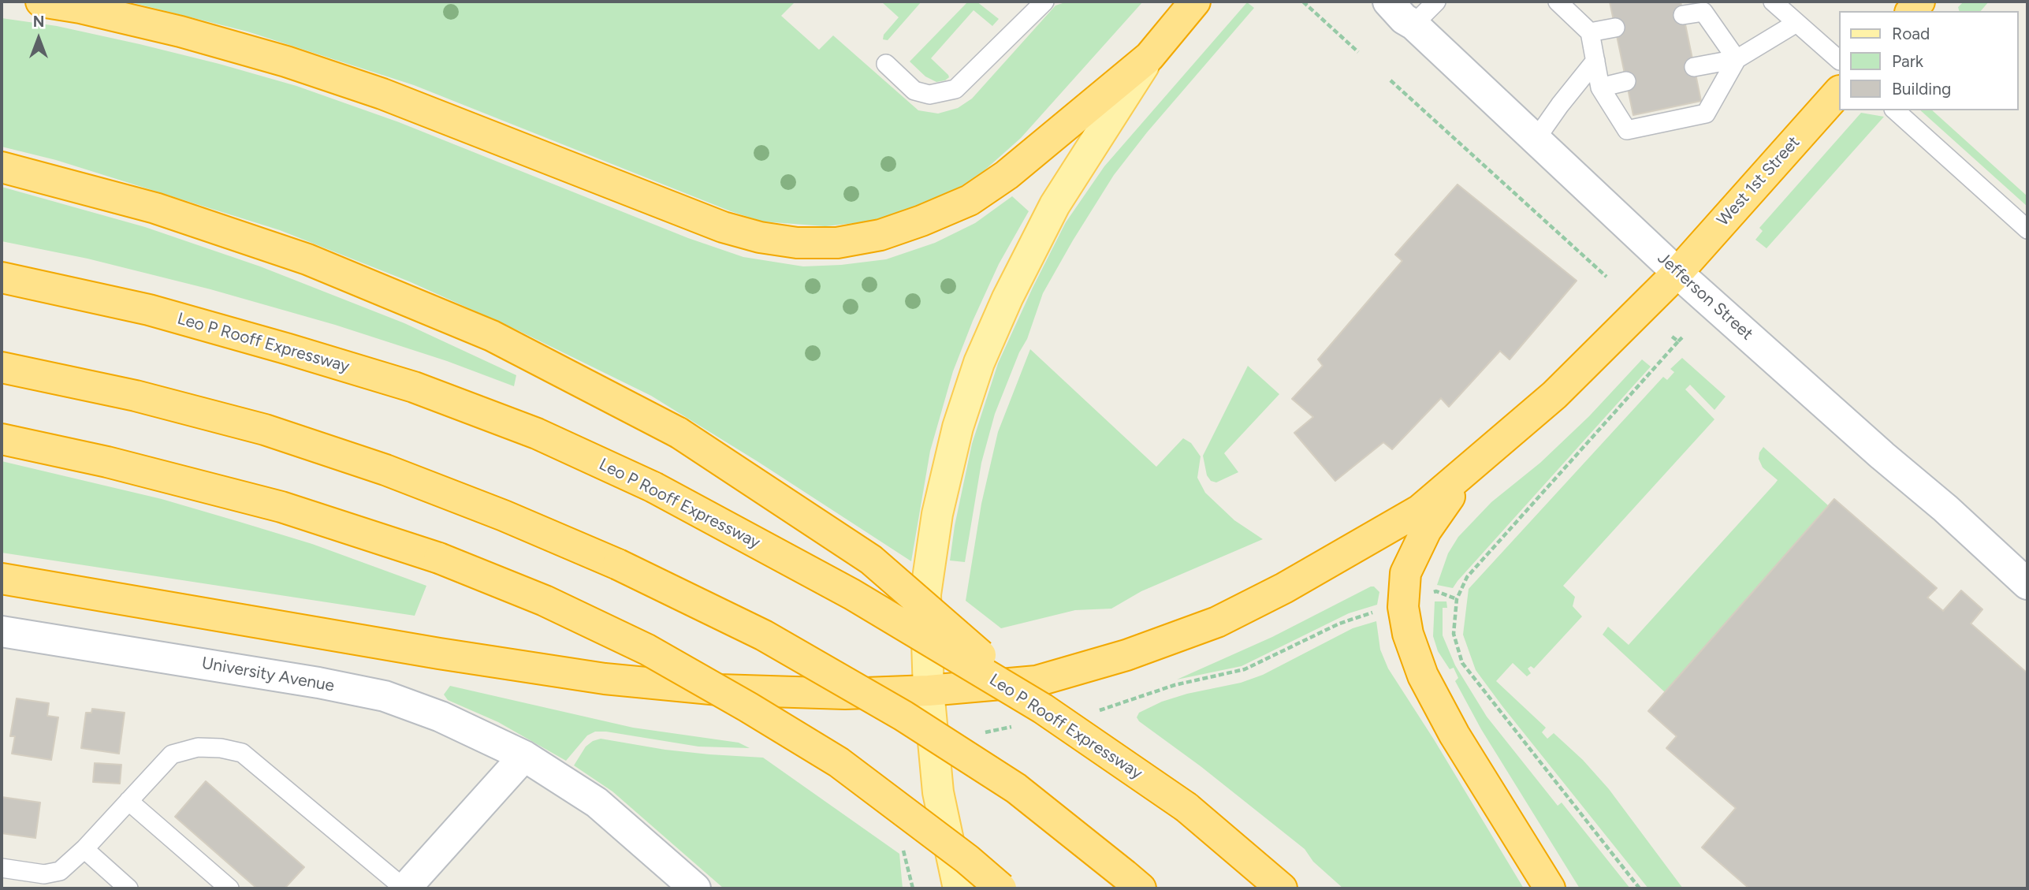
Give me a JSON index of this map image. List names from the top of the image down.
{
  "streets": {
    "highway": ["West 1st Street", "Leo P Rooff Expressway"],
    "street": ["Jefferson Street", "University Avenue"]
  },
  "crossings": [
    ["West 1st Street", "Jefferson Street"]
  ],
  "legend": ["Road", "Park", "Building"],
  "north": "top"
}
